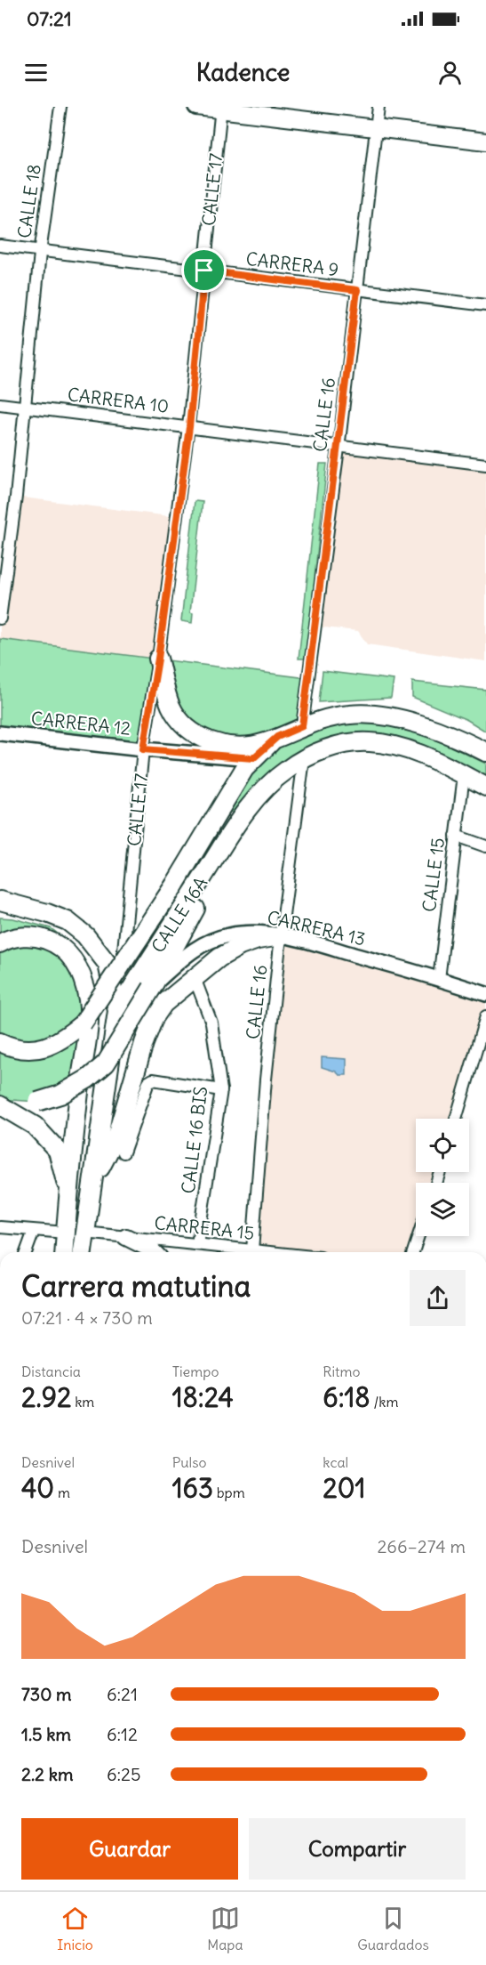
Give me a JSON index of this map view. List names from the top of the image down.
{
  "streets": {
    "main road": ["CALLE 17", "CALLE 16A"],
    "street": [
      "CALLE 18",
      "CARRERA 9",
      "CARRERA 10",
      "CALLE 16",
      "CARRERA 12",
      "CALLE 15",
      "CARRERA 13",
      "CALLE 16 BIS",
      "CARRERA 15"
    ]
  },
  "crossings": [
    ["CALLE 17", "CARRERA 9"],
    ["CALLE 17", "CARRERA 10"],
    ["CALLE 17", "CARRERA 12"],
    ["CALLE 17", "CALLE 16A"],
    ["CALLE 17", "CARRERA 15"],
    ["CALLE 18", "CARRERA 9"],
    ["CALLE 18", "CARRERA 10"],
    ["CARRERA 9", "CALLE 16"],
    ["CARRERA 10", "CALLE 16"],
    ["CALLE 16", "CARRERA 13"],
    ["CALLE 16", "CARRERA 15"],
    ["CARRERA 12", "CALLE 16A"],
    ["CALLE 15", "CARRERA 13"],
    ["CALLE 16 BIS", "CARRERA 15"]
  ],
  "page": {
    "status": "07:21",
    "header": "Kadence",
    "heading": ["Carrera matutina", "07:21 · 4 × 730 m"],
    "stats": [
      ["Distancia", "2.92 km"],
      ["Tiempo", "18:24"],
      ["Ritmo", "6:18 /km"],
      ["Desnivel", "40 m"],
      ["Pulso", "163 bpm"],
      ["kcal", "201"]
    ],
    "chart": ["Desnivel", "266–274 m"],
    "list": [
      {
        "name": "730 m",
        "note": "6:21"
      },
      {
        "name": "1.5 km",
        "note": "6:12"
      },
      {
        "name": "2.2 km",
        "note": "6:25"
      }
    ],
    "buttons": ["Guardar", "Compartir"],
    "tabs": ["Inicio", "Mapa", "Guardados"]
  }
}
